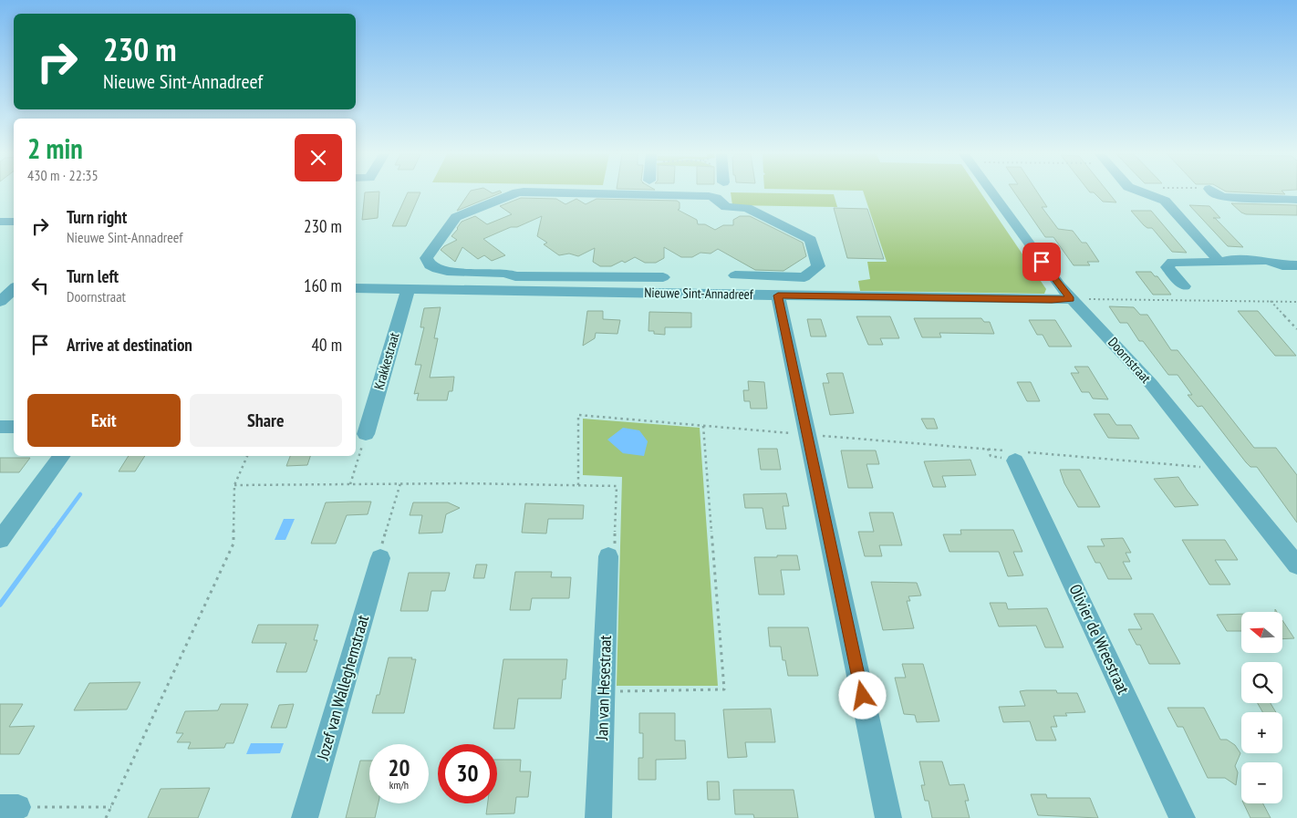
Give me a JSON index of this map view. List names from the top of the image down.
{
  "streets": {
    "street": [
      "Nieuwe Sint-Annadreef",
      "Doornstraat",
      "Krakkestraat",
      "Olivier de Wreestraat",
      "Jozef van Walleghemstraat",
      "Jan van Hesestraat"
    ]
  },
  "crossings": [
    ["Nieuwe Sint-Annadreef", "Doornstraat"],
    ["Nieuwe Sint-Annadreef", "Krakkestraat"]
  ],
  "north": "left",
  "page": {
    "turn": ["230 m", "Nieuwe Sint-Annadreef"],
    "heading": ["2 min", "430 m · 22:35"],
    "list": [
      {
        "name": "Turn right",
        "note": "Nieuwe Sint-Annadreef",
        "value": "230 m"
      },
      {
        "name": "Turn left",
        "note": "Doornstraat",
        "value": "160 m"
      },
      {
        "name": "Arrive at destination",
        "value": "40 m"
      }
    ],
    "buttons": ["Exit", "Share"],
    "map_buttons": ["+", "−"],
    "speed": "20 km/h",
    "limit": "30"
  }
}
